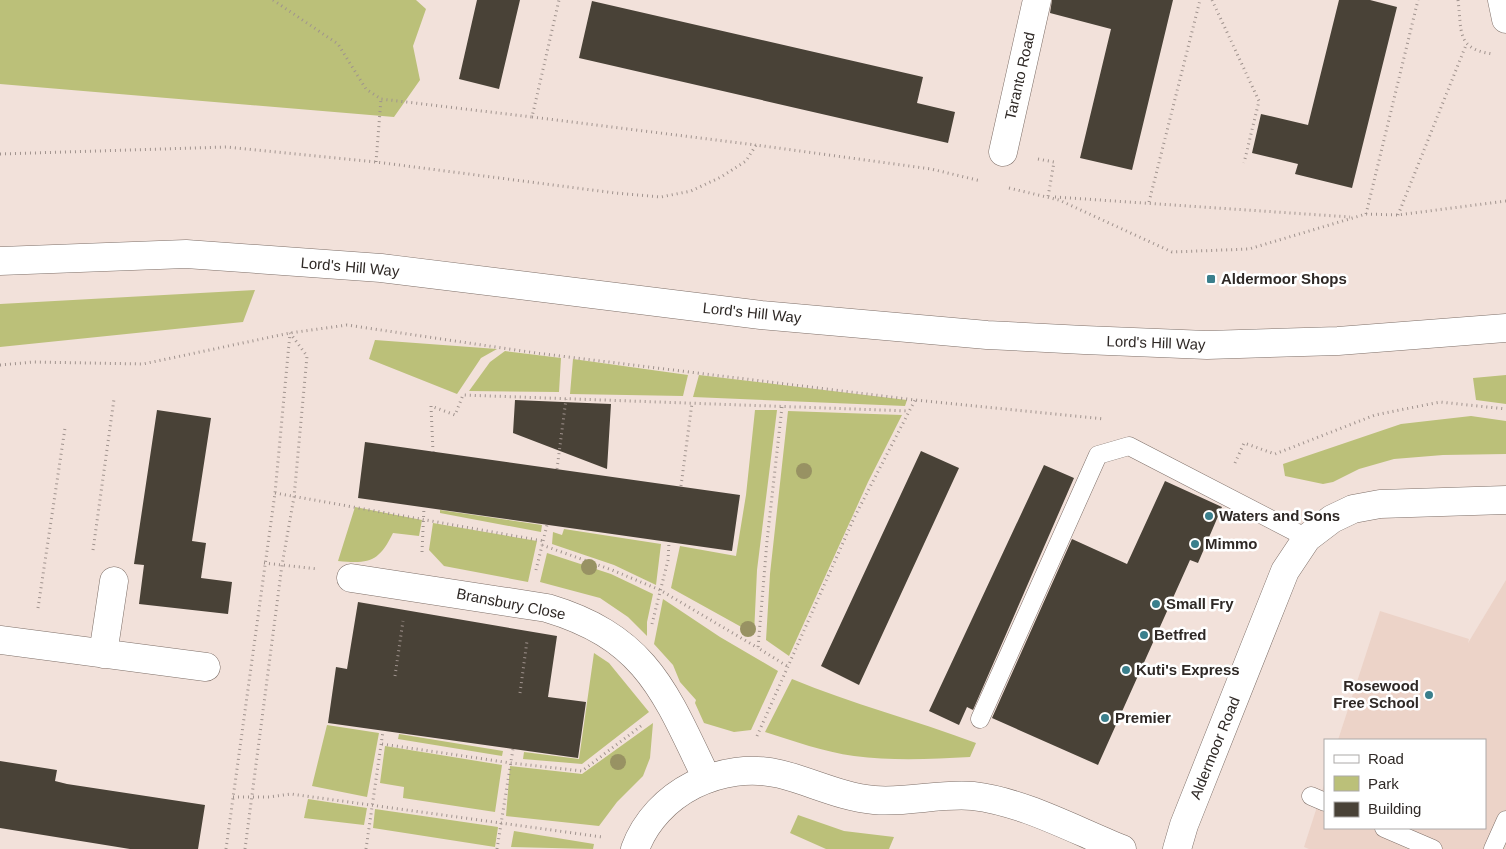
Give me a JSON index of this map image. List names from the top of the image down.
{
  "streets": {
    "street": [
      "Taranto Road",
      "Lord's Hill Way",
      "Bransbury Close",
      "Aldermoor Road"
    ]
  },
  "places": {
    "transit": ["Aldermoor Shops"],
    "other": [
      "Waters and Sons",
      "Mimmo",
      "Small Fry",
      "Betfred",
      "Kuti's Express",
      "Rosewood Free School",
      "Premier"
    ]
  },
  "legend": ["Road", "Park", "Building"]
}
